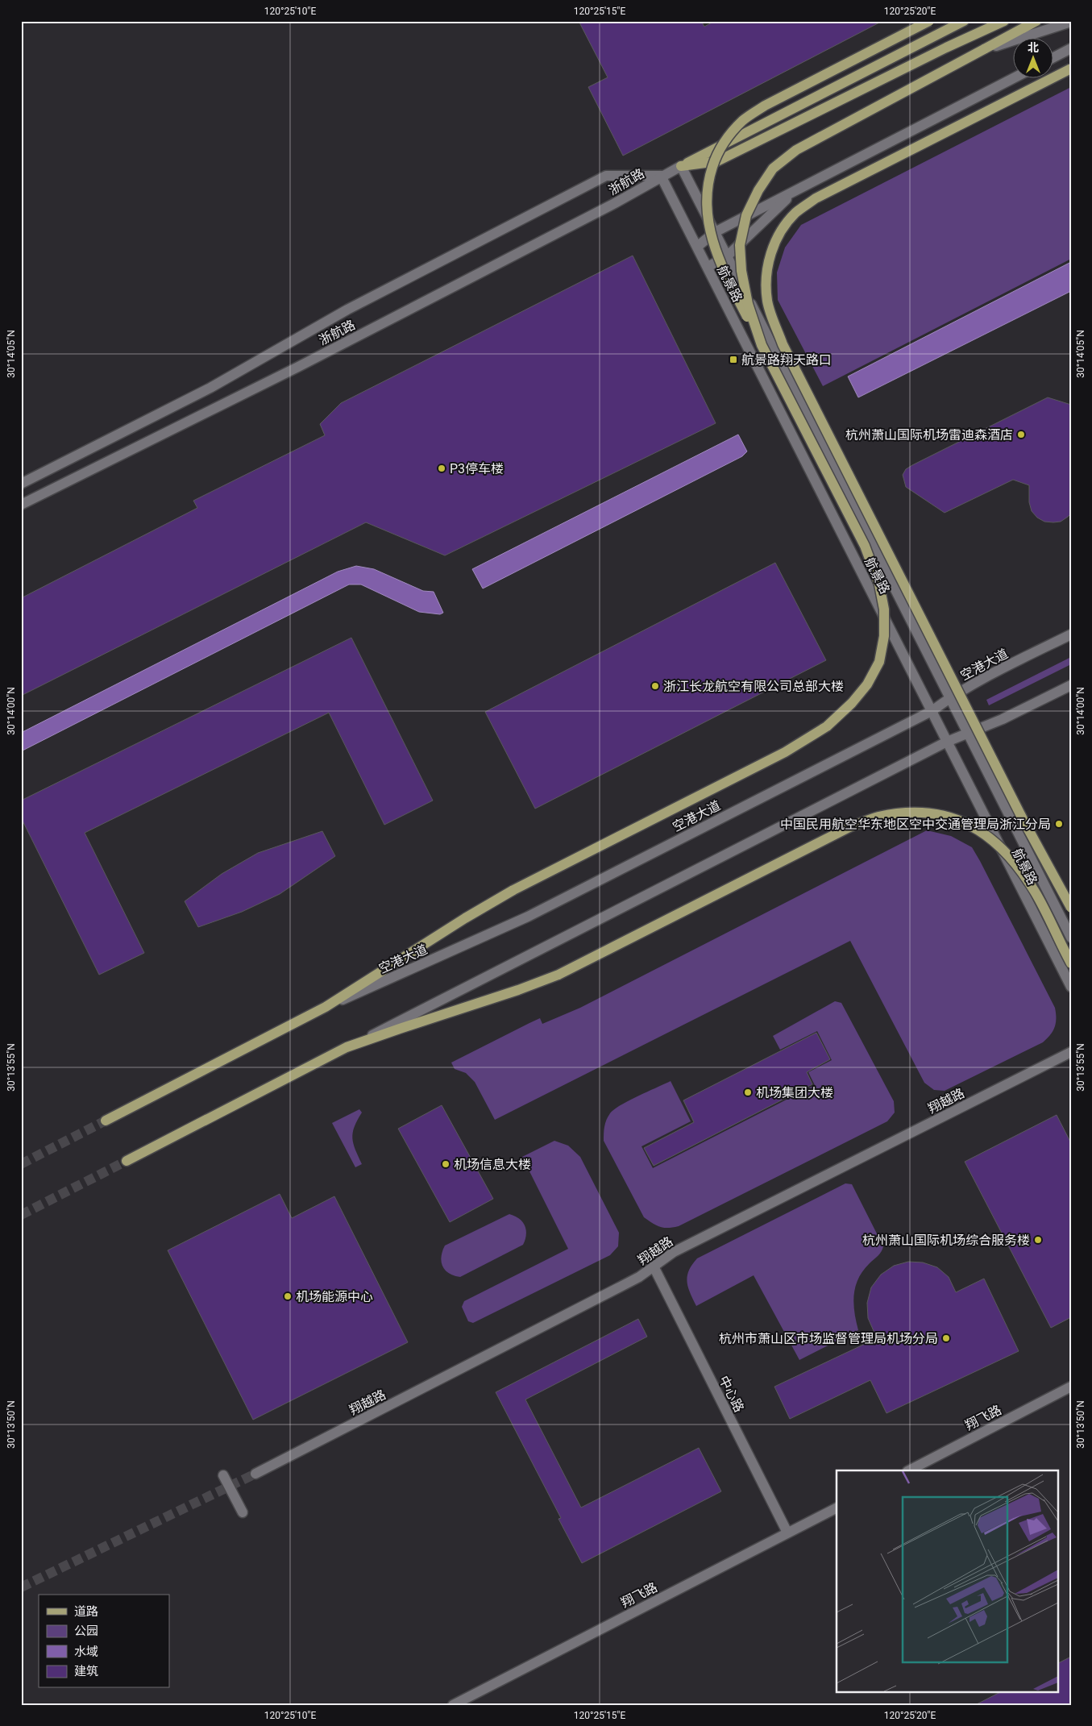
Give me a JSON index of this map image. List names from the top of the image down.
{
  "streets": {
    "main road": ["空港大道"],
    "street": [
      "浙航路",
      "航景路",
      "翔越路",
      "中心路",
      "翔飞路"
    ]
  },
  "crossings": [
    ["浙航路", "航景路"],
    ["航景路", "空港大道"],
    ["翔越路", "中心路"],
    ["中心路", "翔飞路"]
  ],
  "places": {
    "transit": ["航景路翔天路口"],
    "other": [
      "杭州萧山国际机场雷迪森酒店",
      "P3停车楼",
      "浙江长龙航空有限公司总部大楼",
      "中国民用航空华东地区空中交通管理局浙江分局",
      "机场集团大楼",
      "机场信息大楼",
      "杭州萧山国际机场综合服务楼",
      "机场能源中心",
      "杭州市萧山区市场监督管理局机场分局"
    ]
  },
  "legend": [
    "道路",
    "公园",
    "水域",
    "建筑"
  ],
  "north": "top",
  "coordinates": [
    "120°25'10\"E",
    "120°25'15\"E",
    "120°25'20\"E",
    "30°14'05\"N",
    "30°14'00\"N",
    "30°13'55\"N",
    "30°13'50\"N"
  ]
}
